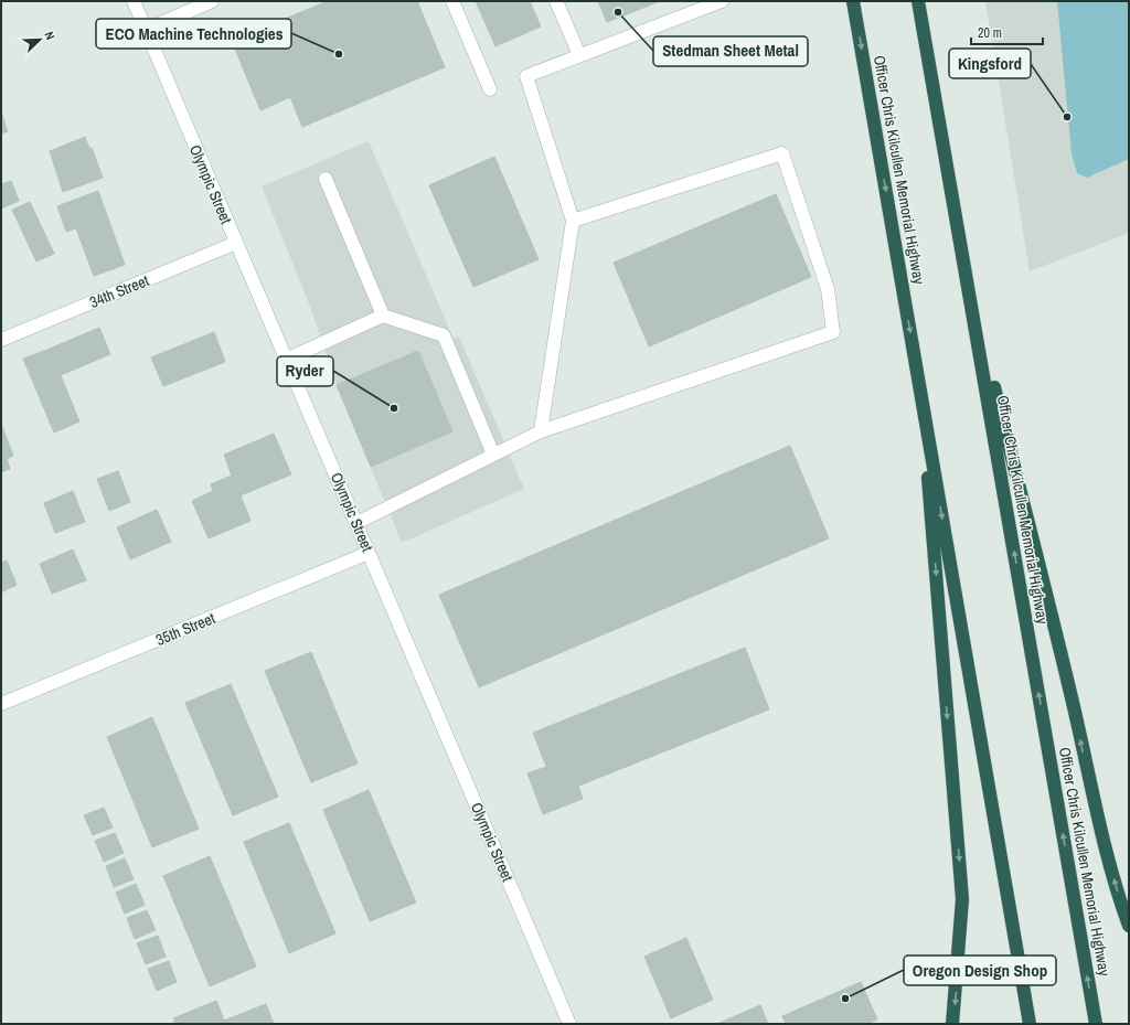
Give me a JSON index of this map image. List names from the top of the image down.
{
  "streets": {
    "highway": ["Officer Chris Kilcullen Memorial Highway"],
    "main road": ["Olympic Street", "34th Street", "35th Street"]
  },
  "crossings": [
    ["Olympic Street", "34th Street"],
    ["Olympic Street", "35th Street"]
  ],
  "places": [
    "Stedman Sheet Metal",
    "ECO Machine Technologies",
    "Kingsford",
    "Ryder",
    "Oregon Design Shop"
  ],
  "scale_bar": "20 m",
  "north": "top right"
}
